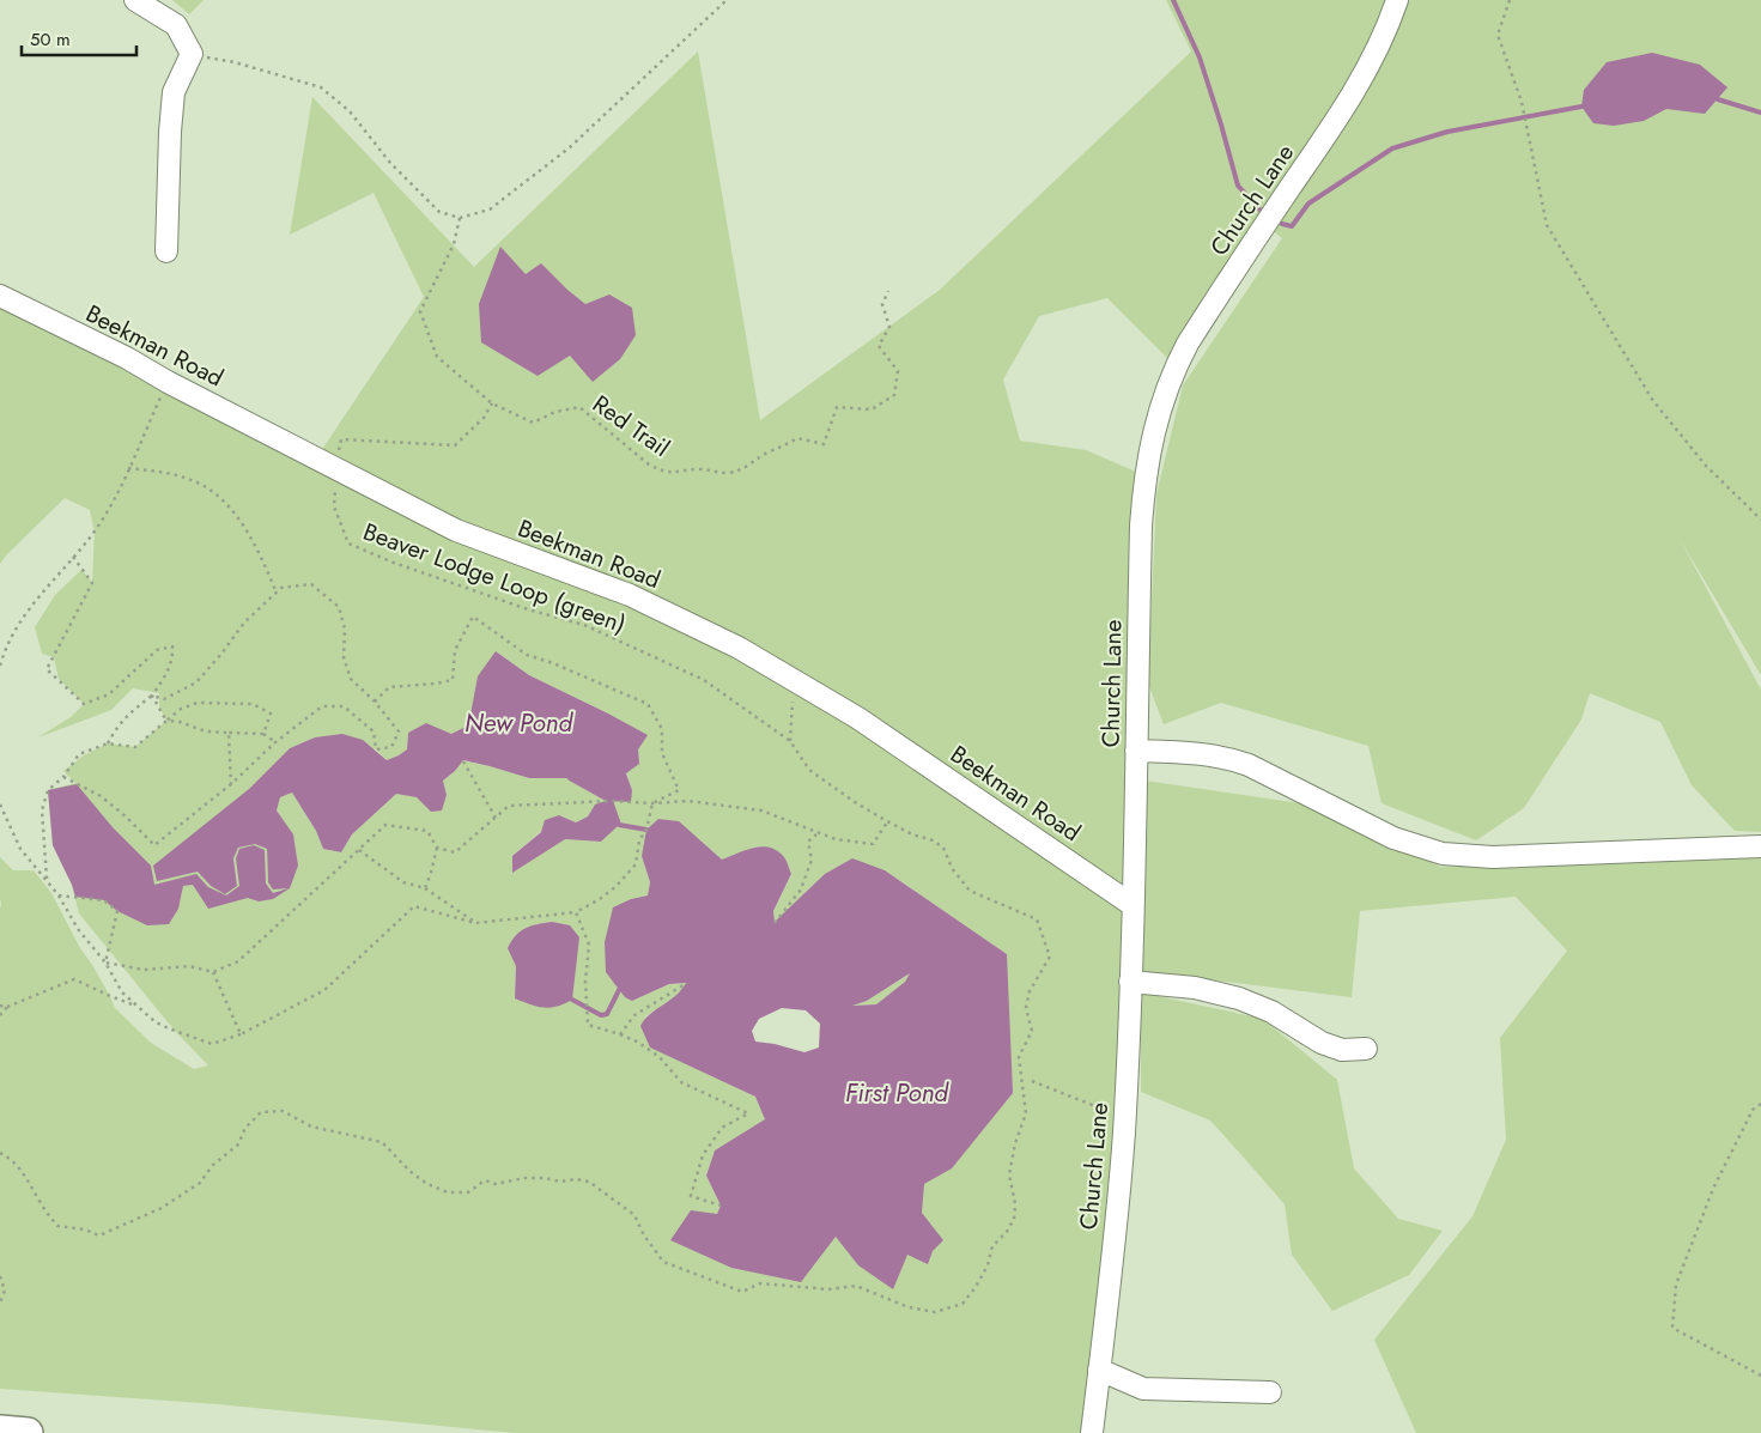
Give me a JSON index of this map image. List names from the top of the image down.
{
  "streets": {
    "street": ["Church Lane", "Beekman Road"],
    "path": ["Red Trail", "Beaver Lodge Loop (green)"]
  },
  "crossings": [
    ["Church Lane", "Beekman Road"],
    ["Beekman Road", "Beaver Lodge Loop (green)"],
    ["Red Trail", "Beaver Lodge Loop (green)"]
  ],
  "water": ["New Pond", "First Pond"],
  "scale_bar": "50 m"
}
